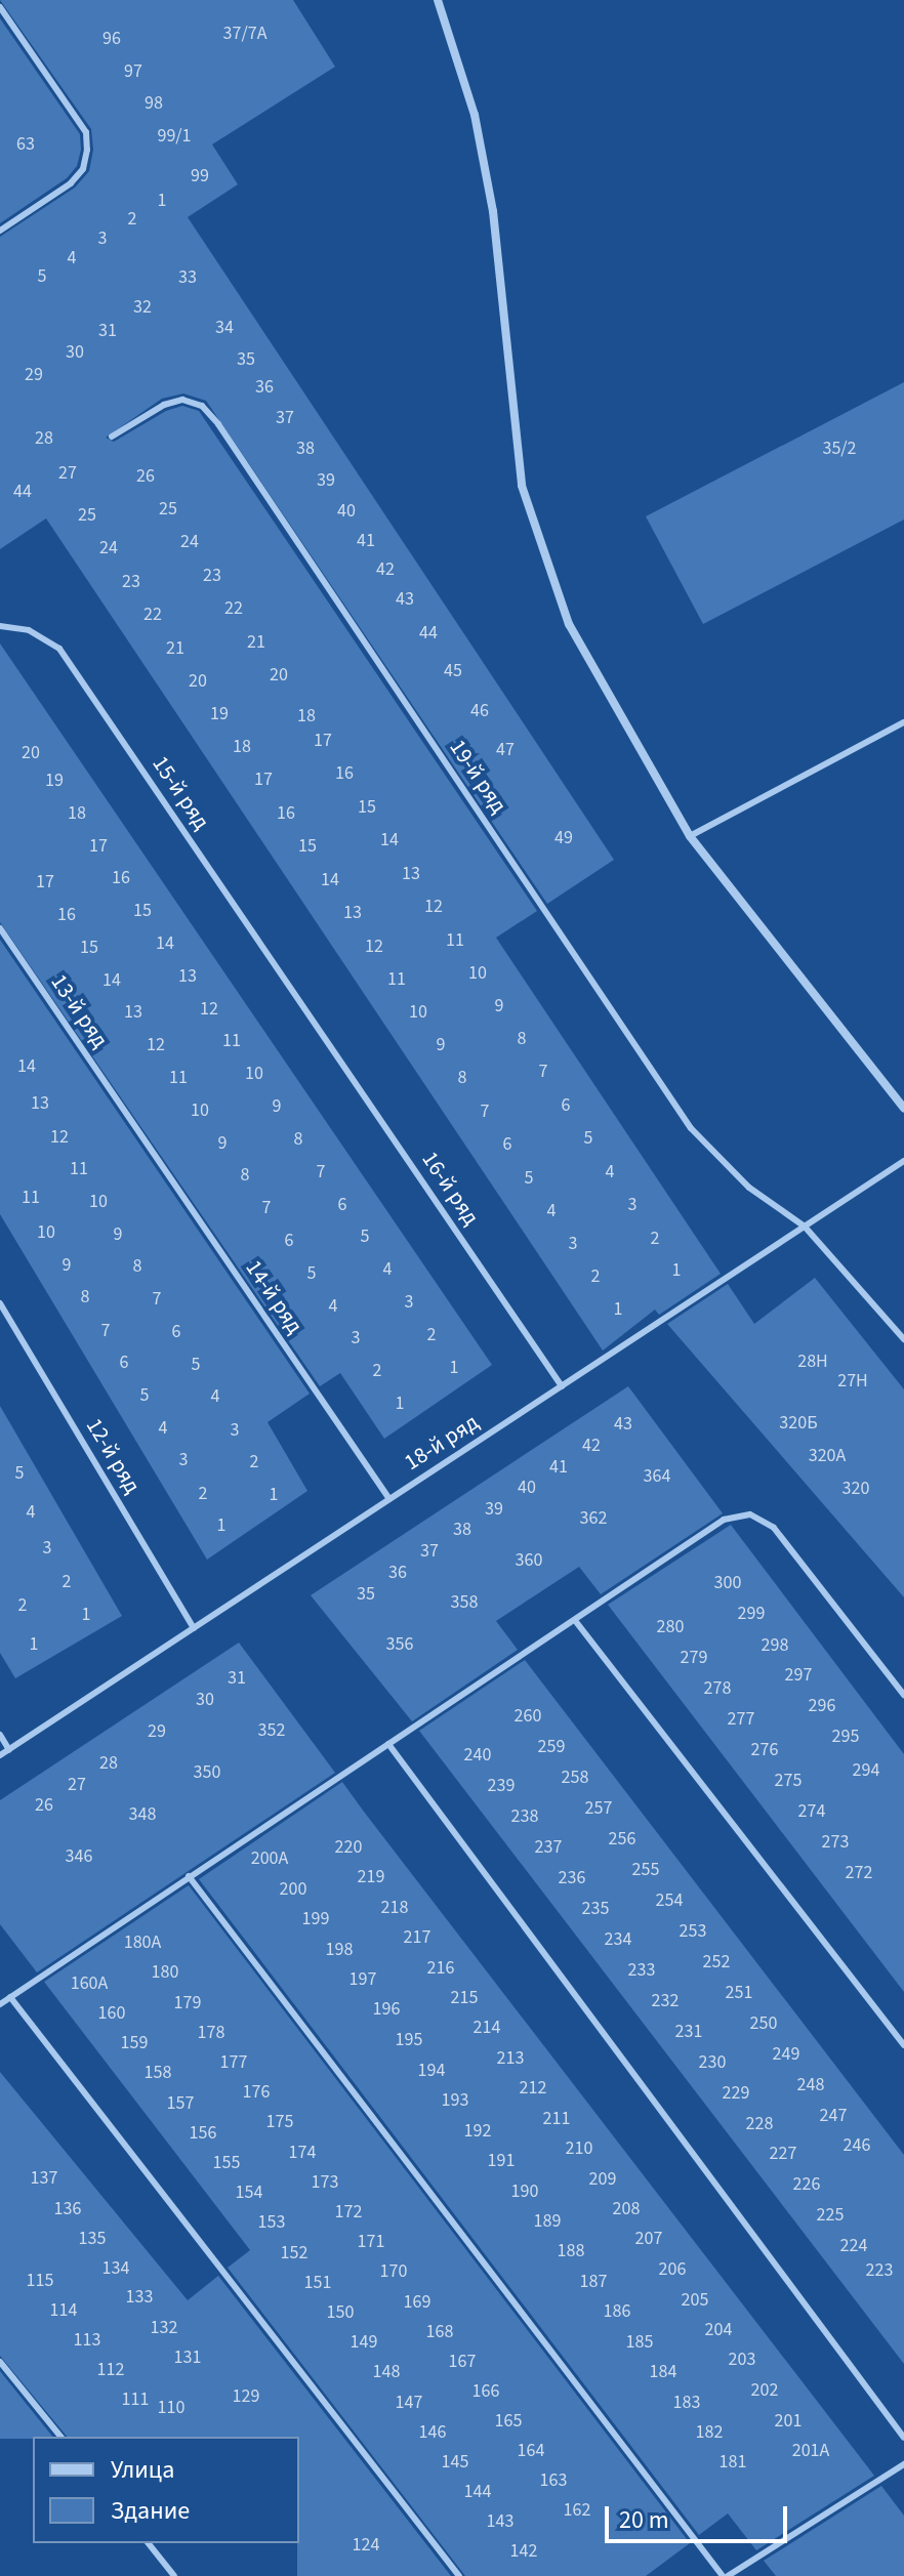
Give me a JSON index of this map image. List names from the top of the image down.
{
  "streets": {
    "lane": [
      "19-й ряд",
      "15-й ряд",
      "13-й ряд",
      "16-й ряд",
      "14-й ряд",
      "18-й ряд",
      "12-й ряд"
    ]
  },
  "crossings": [
    ["19-й ряд", "18-й ряд"],
    ["15-й ряд", "16-й ряд"],
    ["13-й ряд", "14-й ряд"],
    ["16-й ряд", "18-й ряд"],
    ["14-й ряд", "18-й ряд"],
    ["18-й ряд", "12-й ряд"]
  ],
  "house_numbers": [
    "37/7А",
    "96",
    "97",
    "98",
    "99/1",
    "63",
    "99",
    "1",
    "2",
    "3",
    "4",
    "5",
    "33",
    "32",
    "34",
    "31",
    "30",
    "35",
    "29",
    "36",
    "37",
    "28",
    "38",
    "35/2",
    "27",
    "26",
    "39",
    "44",
    "25",
    "40",
    "25",
    "41",
    "24",
    "24",
    "42",
    "23",
    "23",
    "43",
    "22",
    "22",
    "44",
    "21",
    "21",
    "45",
    "20",
    "20",
    "46",
    "19",
    "18",
    "17",
    "18",
    "47",
    "20",
    "16",
    "17",
    "19",
    "15",
    "18",
    "16",
    "49",
    "14",
    "17",
    "15",
    "13",
    "16",
    "14",
    "17",
    "12",
    "15",
    "13",
    "16",
    "11",
    "14",
    "12",
    "15",
    "10",
    "13",
    "11",
    "14",
    "9",
    "12",
    "13",
    "10",
    "8",
    "11",
    "12",
    "9",
    "14",
    "7",
    "10",
    "11",
    "8",
    "13",
    "6",
    "9",
    "10",
    "7",
    "12",
    "5",
    "8",
    "9",
    "6",
    "11",
    "7",
    "4",
    "8",
    "5",
    "11",
    "10",
    "6",
    "3",
    "7",
    "4",
    "10",
    "9",
    "5",
    "2",
    "6",
    "3",
    "9",
    "8",
    "4",
    "1",
    "5",
    "2",
    "8",
    "7",
    "3",
    "4",
    "1",
    "7",
    "6",
    "2",
    "3",
    "28Н",
    "6",
    "5",
    "1",
    "2",
    "27Н",
    "5",
    "4",
    "1",
    "320Б",
    "43",
    "4",
    "3",
    "42",
    "320А",
    "3",
    "2",
    "41",
    "5",
    "364",
    "40",
    "320",
    "2",
    "1",
    "39",
    "4",
    "362",
    "1",
    "38",
    "3",
    "37",
    "360",
    "36",
    "2",
    "300",
    "35",
    "358",
    "2",
    "299",
    "1",
    "280",
    "1",
    "356",
    "298",
    "279",
    "297",
    "31",
    "278",
    "30",
    "296",
    "260",
    "277",
    "352",
    "29",
    "295",
    "259",
    "276",
    "240",
    "28",
    "294",
    "350",
    "258",
    "275",
    "27",
    "239",
    "26",
    "257",
    "274",
    "348",
    "238",
    "256",
    "273",
    "220",
    "237",
    "346",
    "200А",
    "255",
    "272",
    "219",
    "236",
    "200",
    "254",
    "218",
    "235",
    "199",
    "253",
    "217",
    "234",
    "180А",
    "198",
    "252",
    "216",
    "233",
    "180",
    "197",
    "160А",
    "251",
    "215",
    "232",
    "179",
    "196",
    "160",
    "250",
    "214",
    "231",
    "178",
    "195",
    "159",
    "249",
    "213",
    "177",
    "230",
    "194",
    "158",
    "248",
    "212",
    "176",
    "229",
    "193",
    "157",
    "247",
    "211",
    "175",
    "228",
    "192",
    "156",
    "246",
    "210",
    "174",
    "227",
    "191",
    "155",
    "137",
    "209",
    "173",
    "226",
    "190",
    "154",
    "136",
    "208",
    "172",
    "225",
    "189",
    "153",
    "135",
    "207",
    "171",
    "224",
    "188",
    "152",
    "134",
    "206",
    "223",
    "170",
    "115",
    "187",
    "151",
    "133",
    "205",
    "169",
    "114",
    "186",
    "150",
    "132",
    "204",
    "168",
    "113",
    "149",
    "185",
    "131",
    "203",
    "167",
    "112",
    "148",
    "184",
    "202",
    "166",
    "129",
    "111",
    "147",
    "183",
    "110",
    "165",
    "201",
    "146",
    "182",
    "164",
    "201А",
    "145",
    "181",
    "163",
    "144",
    "162",
    "143",
    "124",
    "142"
  ],
  "legend": ["Улица", "Здание"],
  "scale_bar": "20 m"
}
